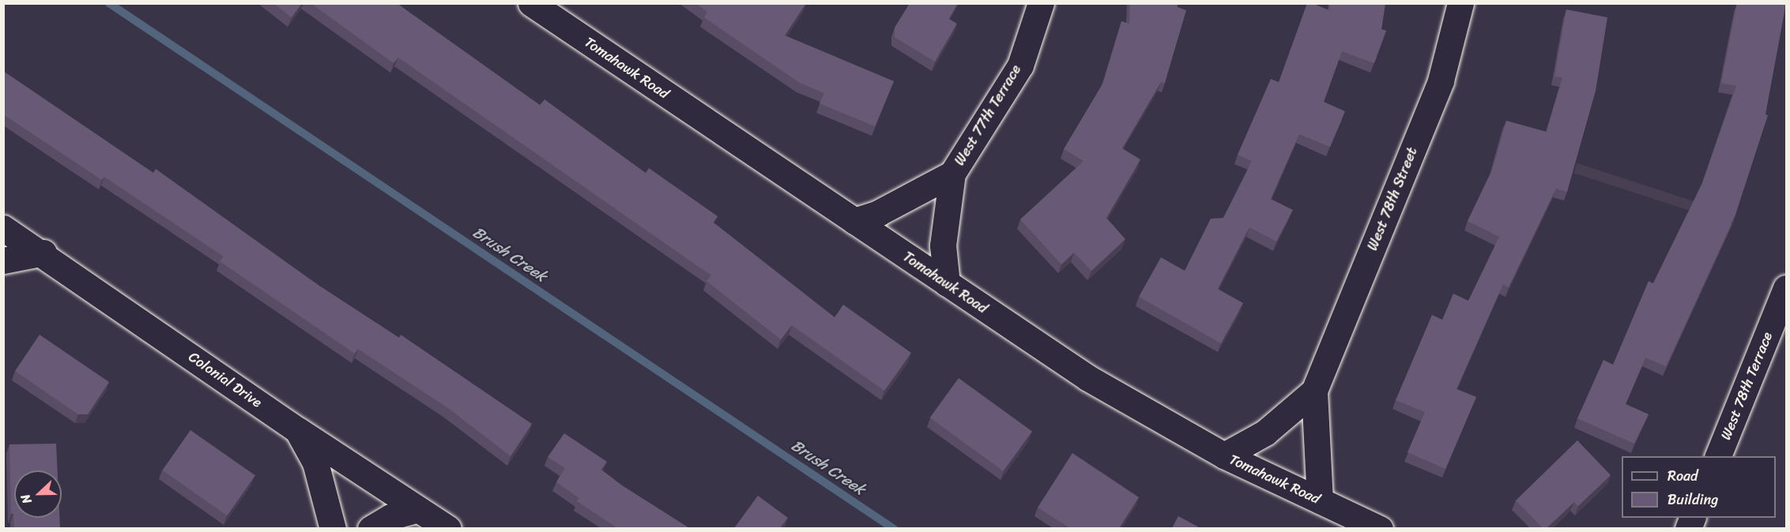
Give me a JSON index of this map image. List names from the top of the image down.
{
  "streets": {
    "street": [
      "Tomahawk Road",
      "West 77th Terrace",
      "West 78th Street",
      "Colonial Drive",
      "West 78th Terrace"
    ]
  },
  "crossings": [
    ["Tomahawk Road", "West 77th Terrace"],
    ["Tomahawk Road", "West 78th Street"]
  ],
  "water": ["Brush Creek"],
  "legend": ["Road", "Building"],
  "north": "left"
}
